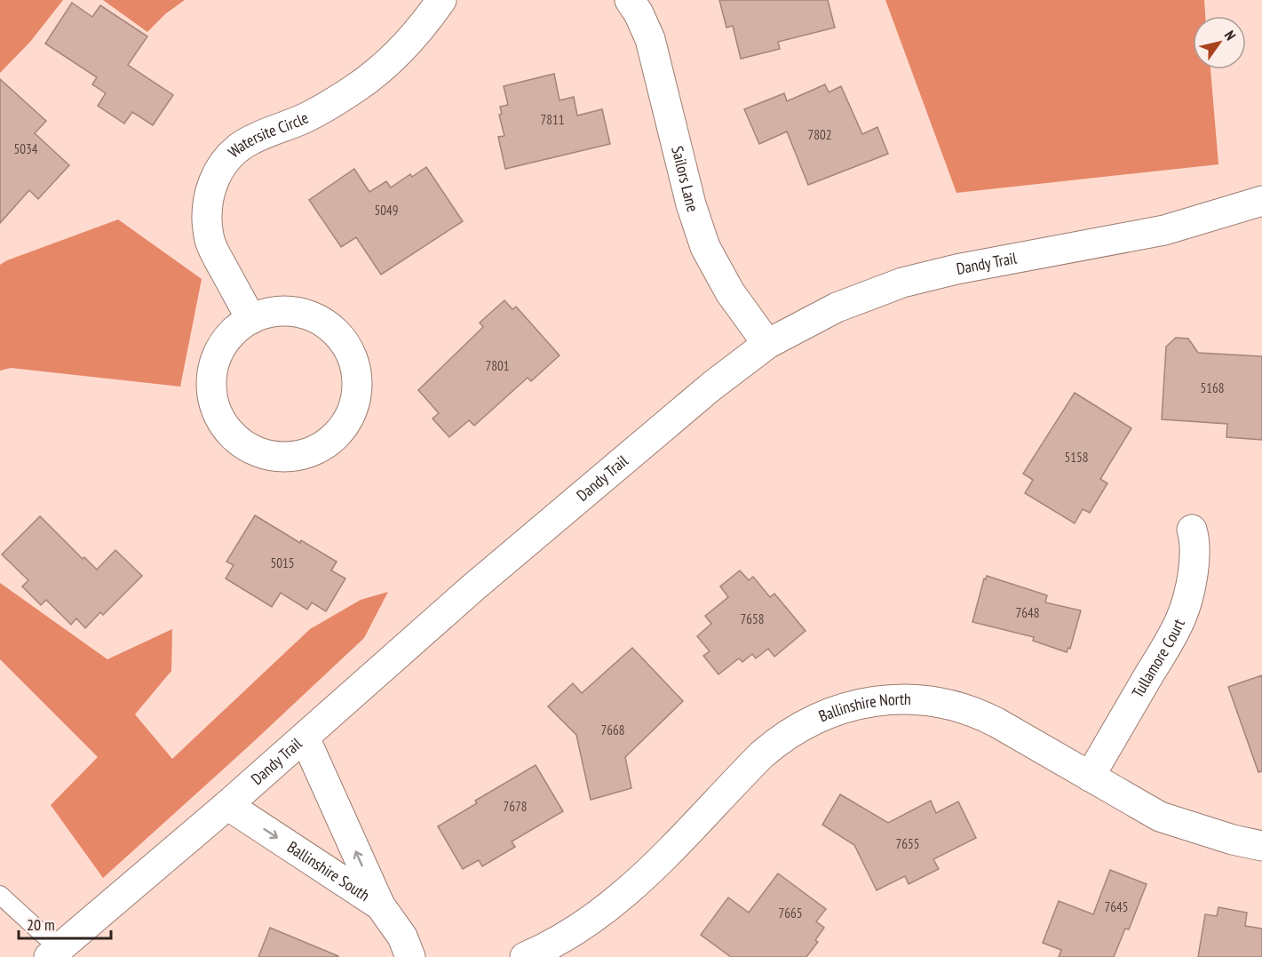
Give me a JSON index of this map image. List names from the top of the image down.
{
  "streets": {
    "street": [
      "Watersite Circle",
      "Sailors Lane",
      "Dandy Trail",
      "Tullamore Court",
      "Ballinshire North",
      "Ballinshire South"
    ]
  },
  "crossings": [
    ["Sailors Lane", "Dandy Trail"],
    ["Dandy Trail", "Ballinshire South"],
    ["Tullamore Court", "Ballinshire North"]
  ],
  "one_way": ["Ballinshire South"],
  "house_numbers": [
    "7811",
    "7802",
    "5034",
    "5049",
    "7801",
    "5168",
    "5158",
    "5015",
    "7648",
    "7658",
    "7668",
    "7678",
    "7655",
    "7645",
    "7665"
  ],
  "scale_bar": "20 m",
  "north": "top right"
}
